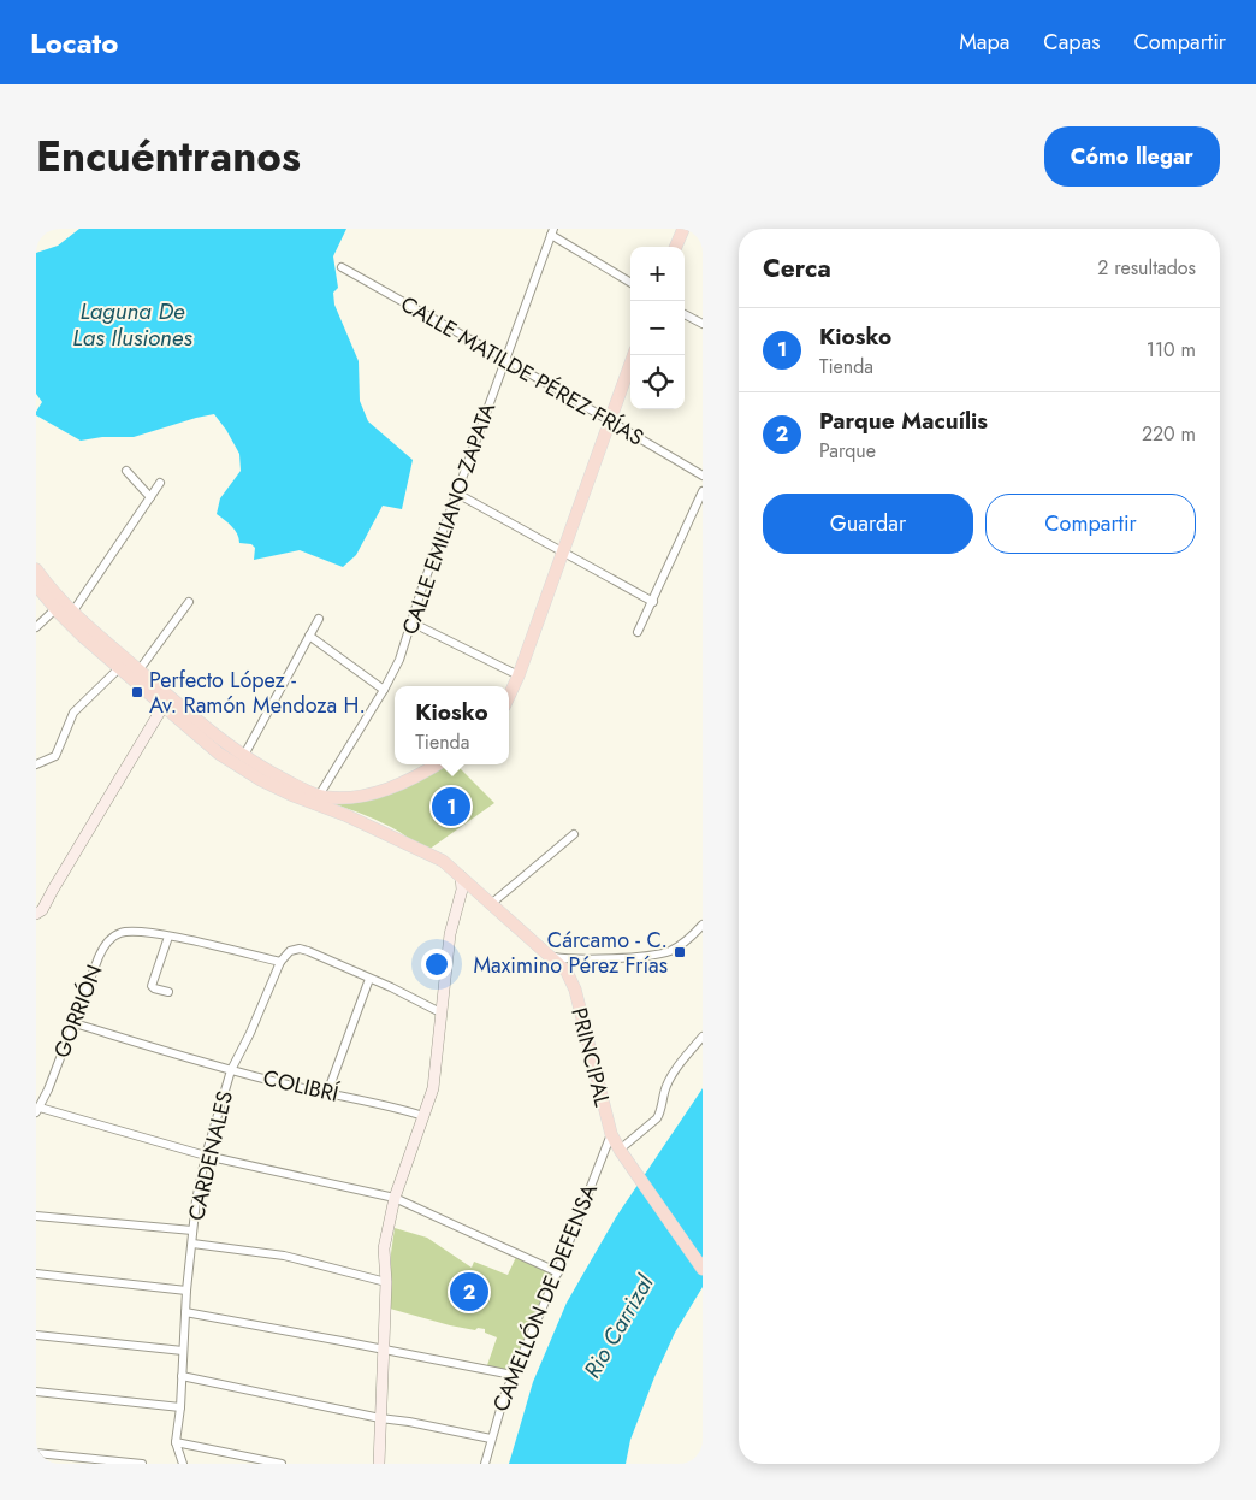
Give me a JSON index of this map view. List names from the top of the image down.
{
  "streets": {
    "main road": ["PRINCIPAL"],
    "street": [
      "CALLE MATILDE PÉREZ FRÍAS",
      "CALLE EMILIANO ZAPATA",
      "GORRIÓN",
      "COLIBRÍ",
      "CARDENALES",
      "CAMELLÓN DE DEFENSA"
    ]
  },
  "crossings": [
    ["CALLE MATILDE PÉREZ FRÍAS", "CALLE EMILIANO ZAPATA"],
    ["GORRIÓN", "COLIBRÍ"],
    ["PRINCIPAL", "CAMELLÓN DE DEFENSA"],
    ["COLIBRÍ", "CARDENALES"]
  ],
  "water": ["Laguna De Las Ilusiones", "Rio Carrizal"],
  "places": {
    "transit": ["Perfecto López - Av. Ramón Mendoza H.", "Cárcamo - C. Maximino Pérez Frías"]
  },
  "page": {
    "header": "Locato",
    "nav": ["Mapa", "Capas", "Compartir"],
    "title": "Encuéntranos",
    "buttons": [
      "Cómo llegar",
      ["Guardar", "Compartir"]
    ],
    "heading": ["Cerca", "2 resultados"],
    "map_buttons": ["+", "−"],
    "list": [
      {
        "mark": "1",
        "name": "Kiosko",
        "note": "Tienda",
        "value": "110 m"
      },
      {
        "mark": "2",
        "name": "Parque Macuílis",
        "note": "Parque",
        "value": "220 m"
      }
    ],
    "popup": ["Kiosko", "Tienda"],
    "pins": ["1", "2"]
  }
}
